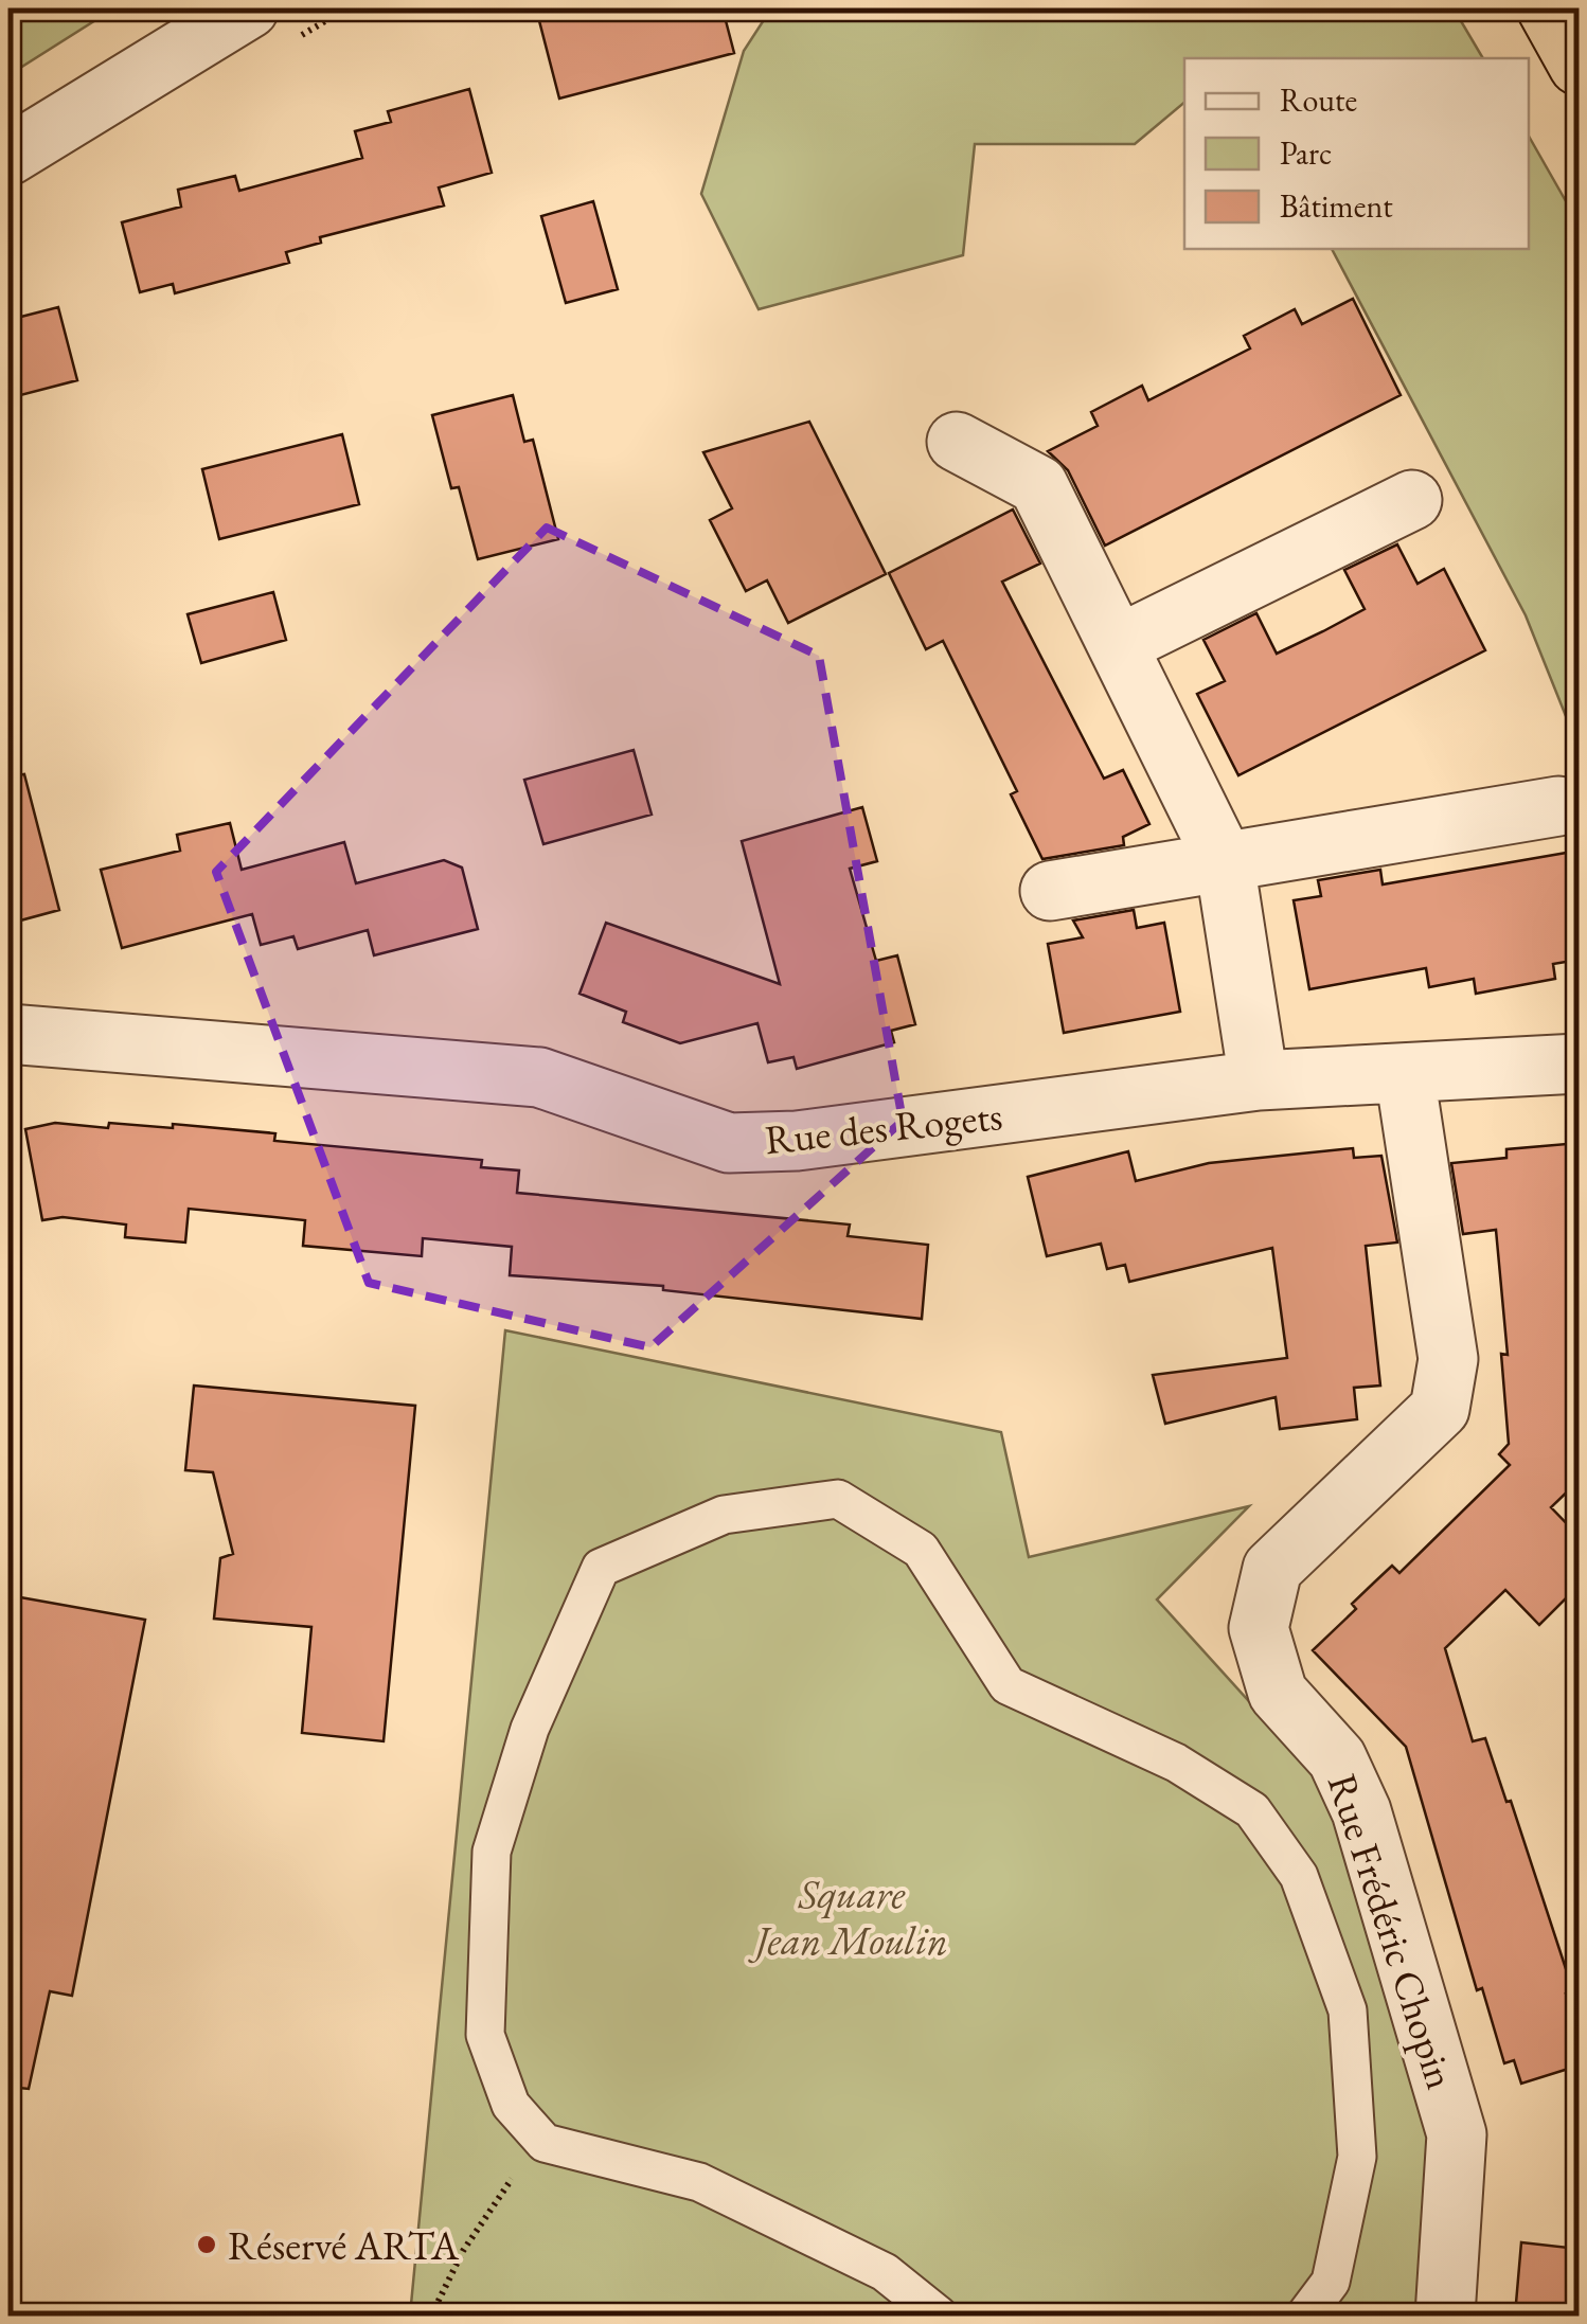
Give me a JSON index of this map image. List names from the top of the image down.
{
  "streets": {
    "street": ["Rue des Rogets", "Rue Frédéric Chopin"]
  },
  "crossings": [
    ["Rue des Rogets", "Rue Frédéric Chopin"]
  ],
  "parks": ["Square Jean Moulin"],
  "places": ["Réservé ARTA"],
  "legend": ["Route", "Parc", "Bâtiment"]
}
